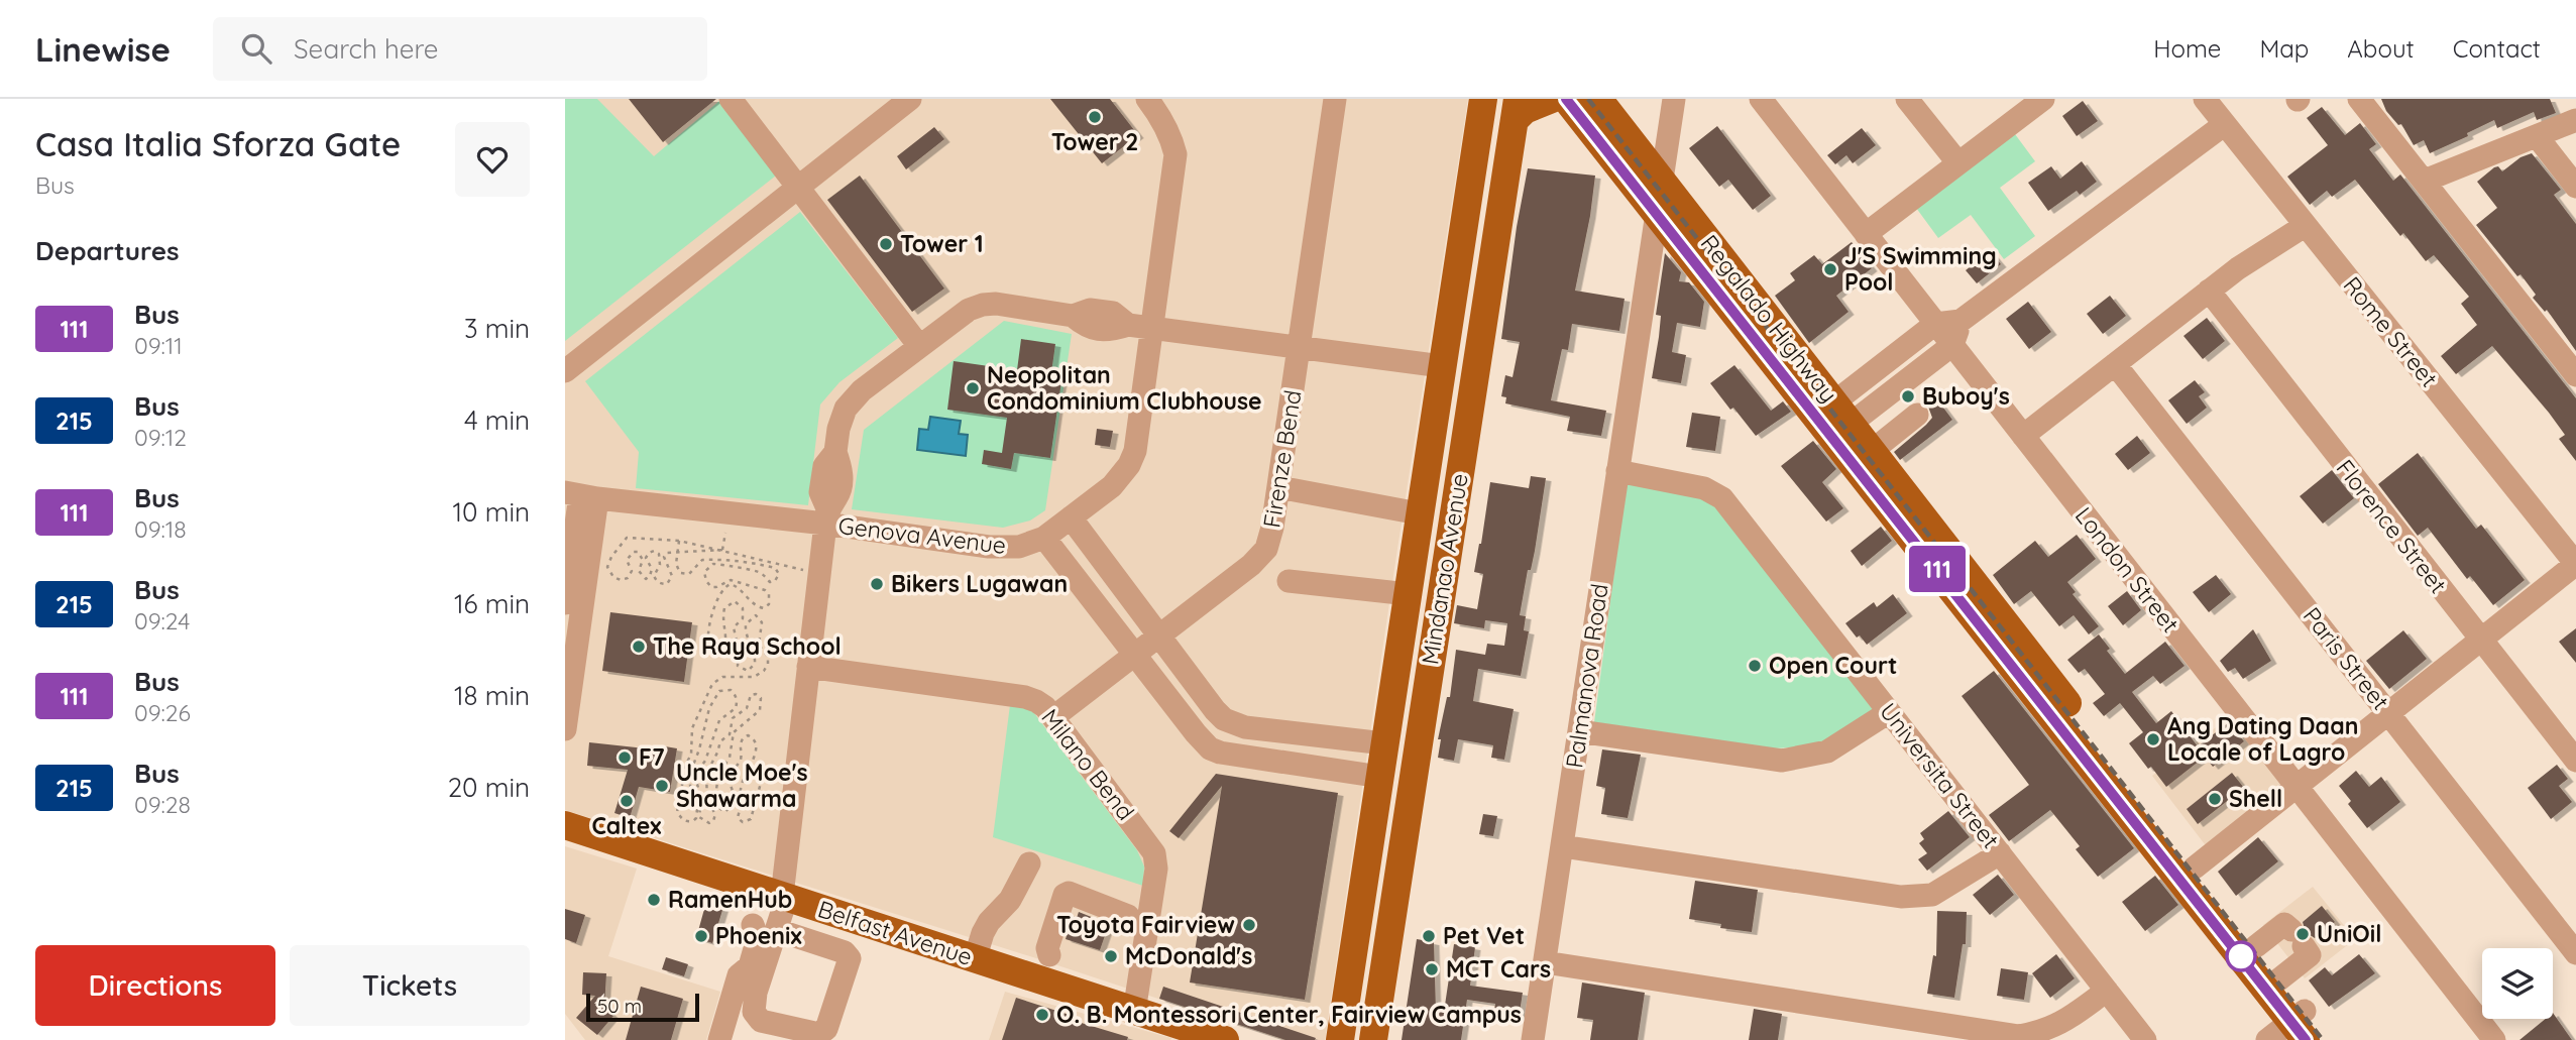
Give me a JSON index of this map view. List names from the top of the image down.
{
  "streets": {
    "main road": ["Regalado Highway", "Mindanao Avenue", "Belfast Avenue"],
    "street": [
      "Rome Street",
      "Firenze Bend",
      "Florence Street",
      "Genova Avenue",
      "London Street",
      "Paris Street",
      "Palmanova Road",
      "Milano Bend",
      "Universita Street"
    ]
  },
  "crossings": [
    ["Regalado Highway", "Palmanova Road"],
    ["Firenze Bend", "Milano Bend"],
    ["Palmanova Road", "Universita Street"],
    ["Milano Bend", "Belfast Avenue"]
  ],
  "places": [
    "Tower 2",
    "Tower 1",
    "J'S Swimming Pool",
    "Neopolitan Condominium Clubhouse",
    "Buboy's",
    "Bikers Lugawan",
    "The Raya School",
    "Open Court",
    "Ang Dating Daan Locale of Lagro",
    "F7",
    "Uncle Moe's Shawarma",
    "Shell",
    "Caltex",
    "RamenHub",
    "Toyota Fairview",
    "UniOil",
    "Phoenix",
    "Pet Vet",
    "McDonald's",
    "MCT Cars",
    "O. B. Montessori Center, Fairview Campus"
  ],
  "lines": ["bus line 111"],
  "scale_bar": "50 m",
  "page": {
    "header": "Linewise",
    "search": "Search here",
    "nav": [
      "Home",
      "Map",
      "About",
      "Contact"
    ],
    "heading": [
      ["Casa Italia Sforza Gate", "Bus"],
      "Departures"
    ],
    "on_map": "111",
    "list": [
      {
        "mark": "111",
        "name": "Bus",
        "note": "09:11",
        "value": "3 min"
      },
      {
        "mark": "215",
        "name": "Bus",
        "note": "09:12",
        "value": "4 min"
      },
      {
        "mark": "111",
        "name": "Bus",
        "note": "09:18",
        "value": "10 min"
      },
      {
        "mark": "215",
        "name": "Bus",
        "note": "09:24",
        "value": "16 min"
      },
      {
        "mark": "111",
        "name": "Bus",
        "note": "09:26",
        "value": "18 min"
      },
      {
        "mark": "215",
        "name": "Bus",
        "note": "09:28",
        "value": "20 min"
      }
    ],
    "buttons": ["Directions", "Tickets"],
    "scale": "50 m"
  }
}
